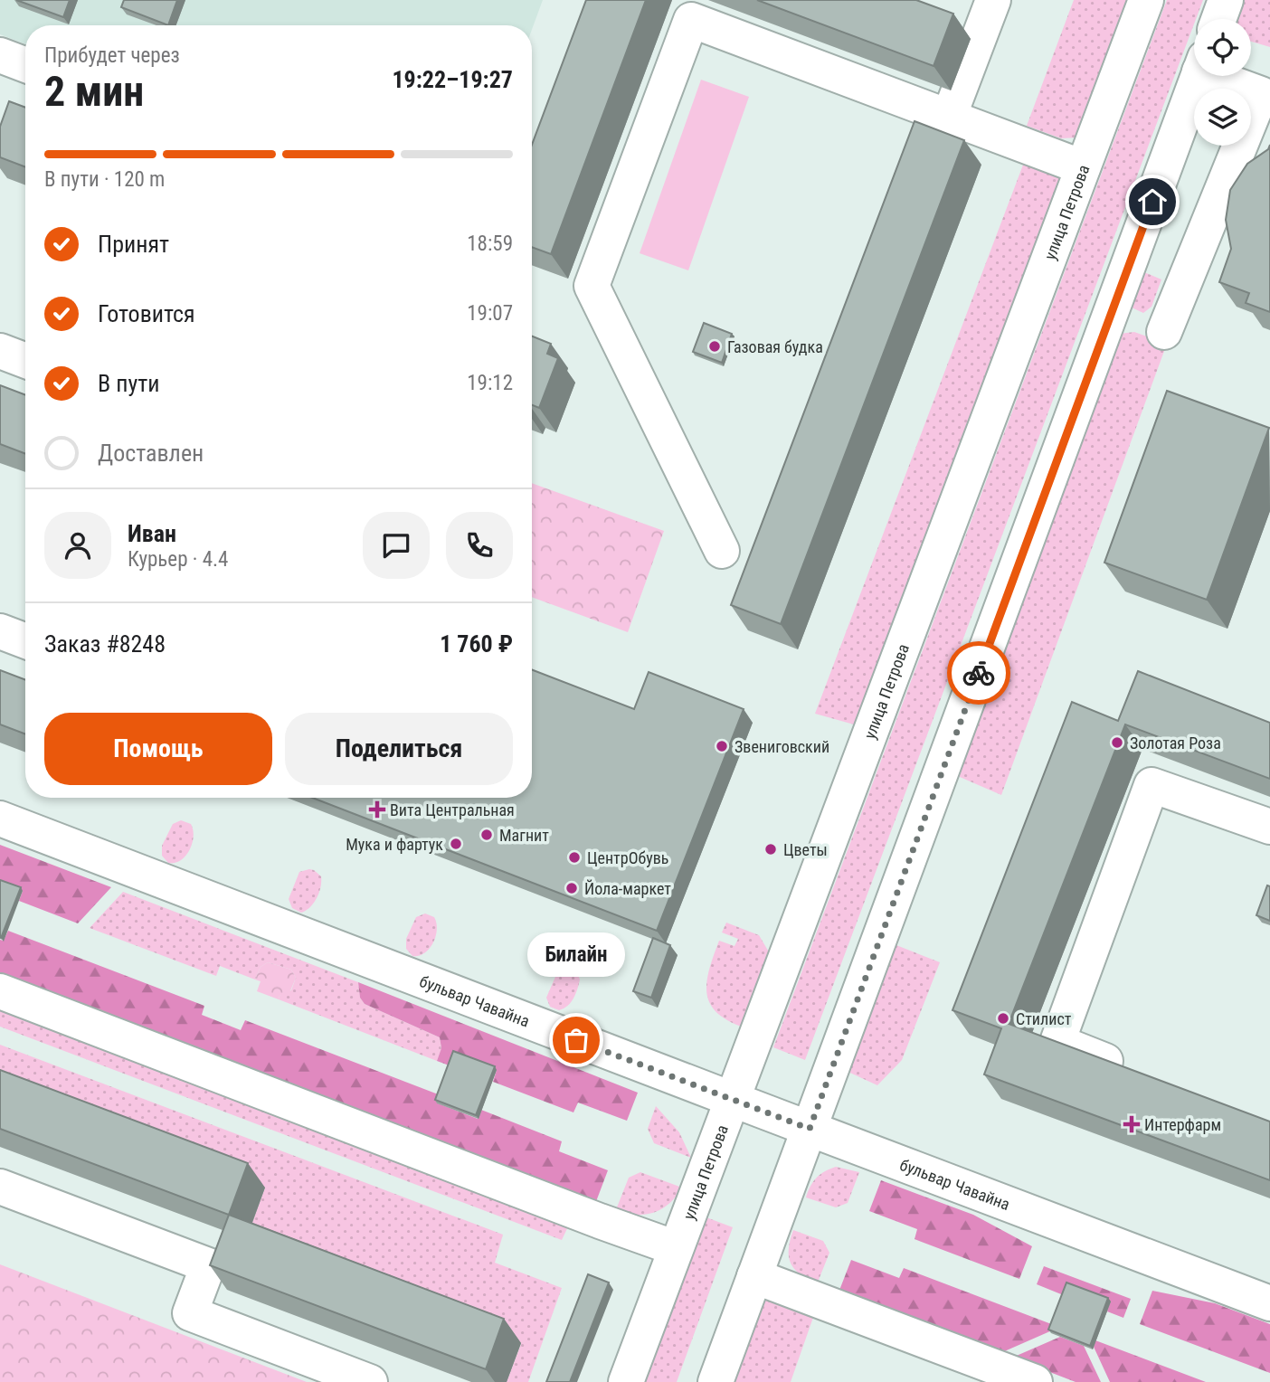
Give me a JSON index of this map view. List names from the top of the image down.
{
  "streets": {
    "main road": ["улица Петрова", "бульвар Чавайна"]
  },
  "crossings": [
    ["улица Петрова", "бульвар Чавайна"]
  ],
  "places": {
    "other": [
      "Газовая будка",
      "Золотая Роза",
      "Звениговский",
      "Магнит",
      "Мука и фартук",
      "Цветы",
      "ЦентрОбувь",
      "Йола-маркет",
      "Стилист",
      "Билайн"
    ],
    "health": ["Вита Центральная", "Интерфарм"]
  },
  "page": {
    "heading": ["2 мин", "Прибудет через", "19:22–19:27"],
    "panel": [
      "Иван",
      "Курьер · 4.4",
      "Заказ #8248",
      "1 760 ₽"
    ],
    "bar": "В пути · 120 m",
    "list": [
      ["Принят", "18:59"],
      ["Готовится", "19:07"],
      ["В пути", "19:12"],
      "Доставлен"
    ],
    "buttons": ["Помощь", "Поделиться"],
    "bubble": "Билайн"
  }
}
